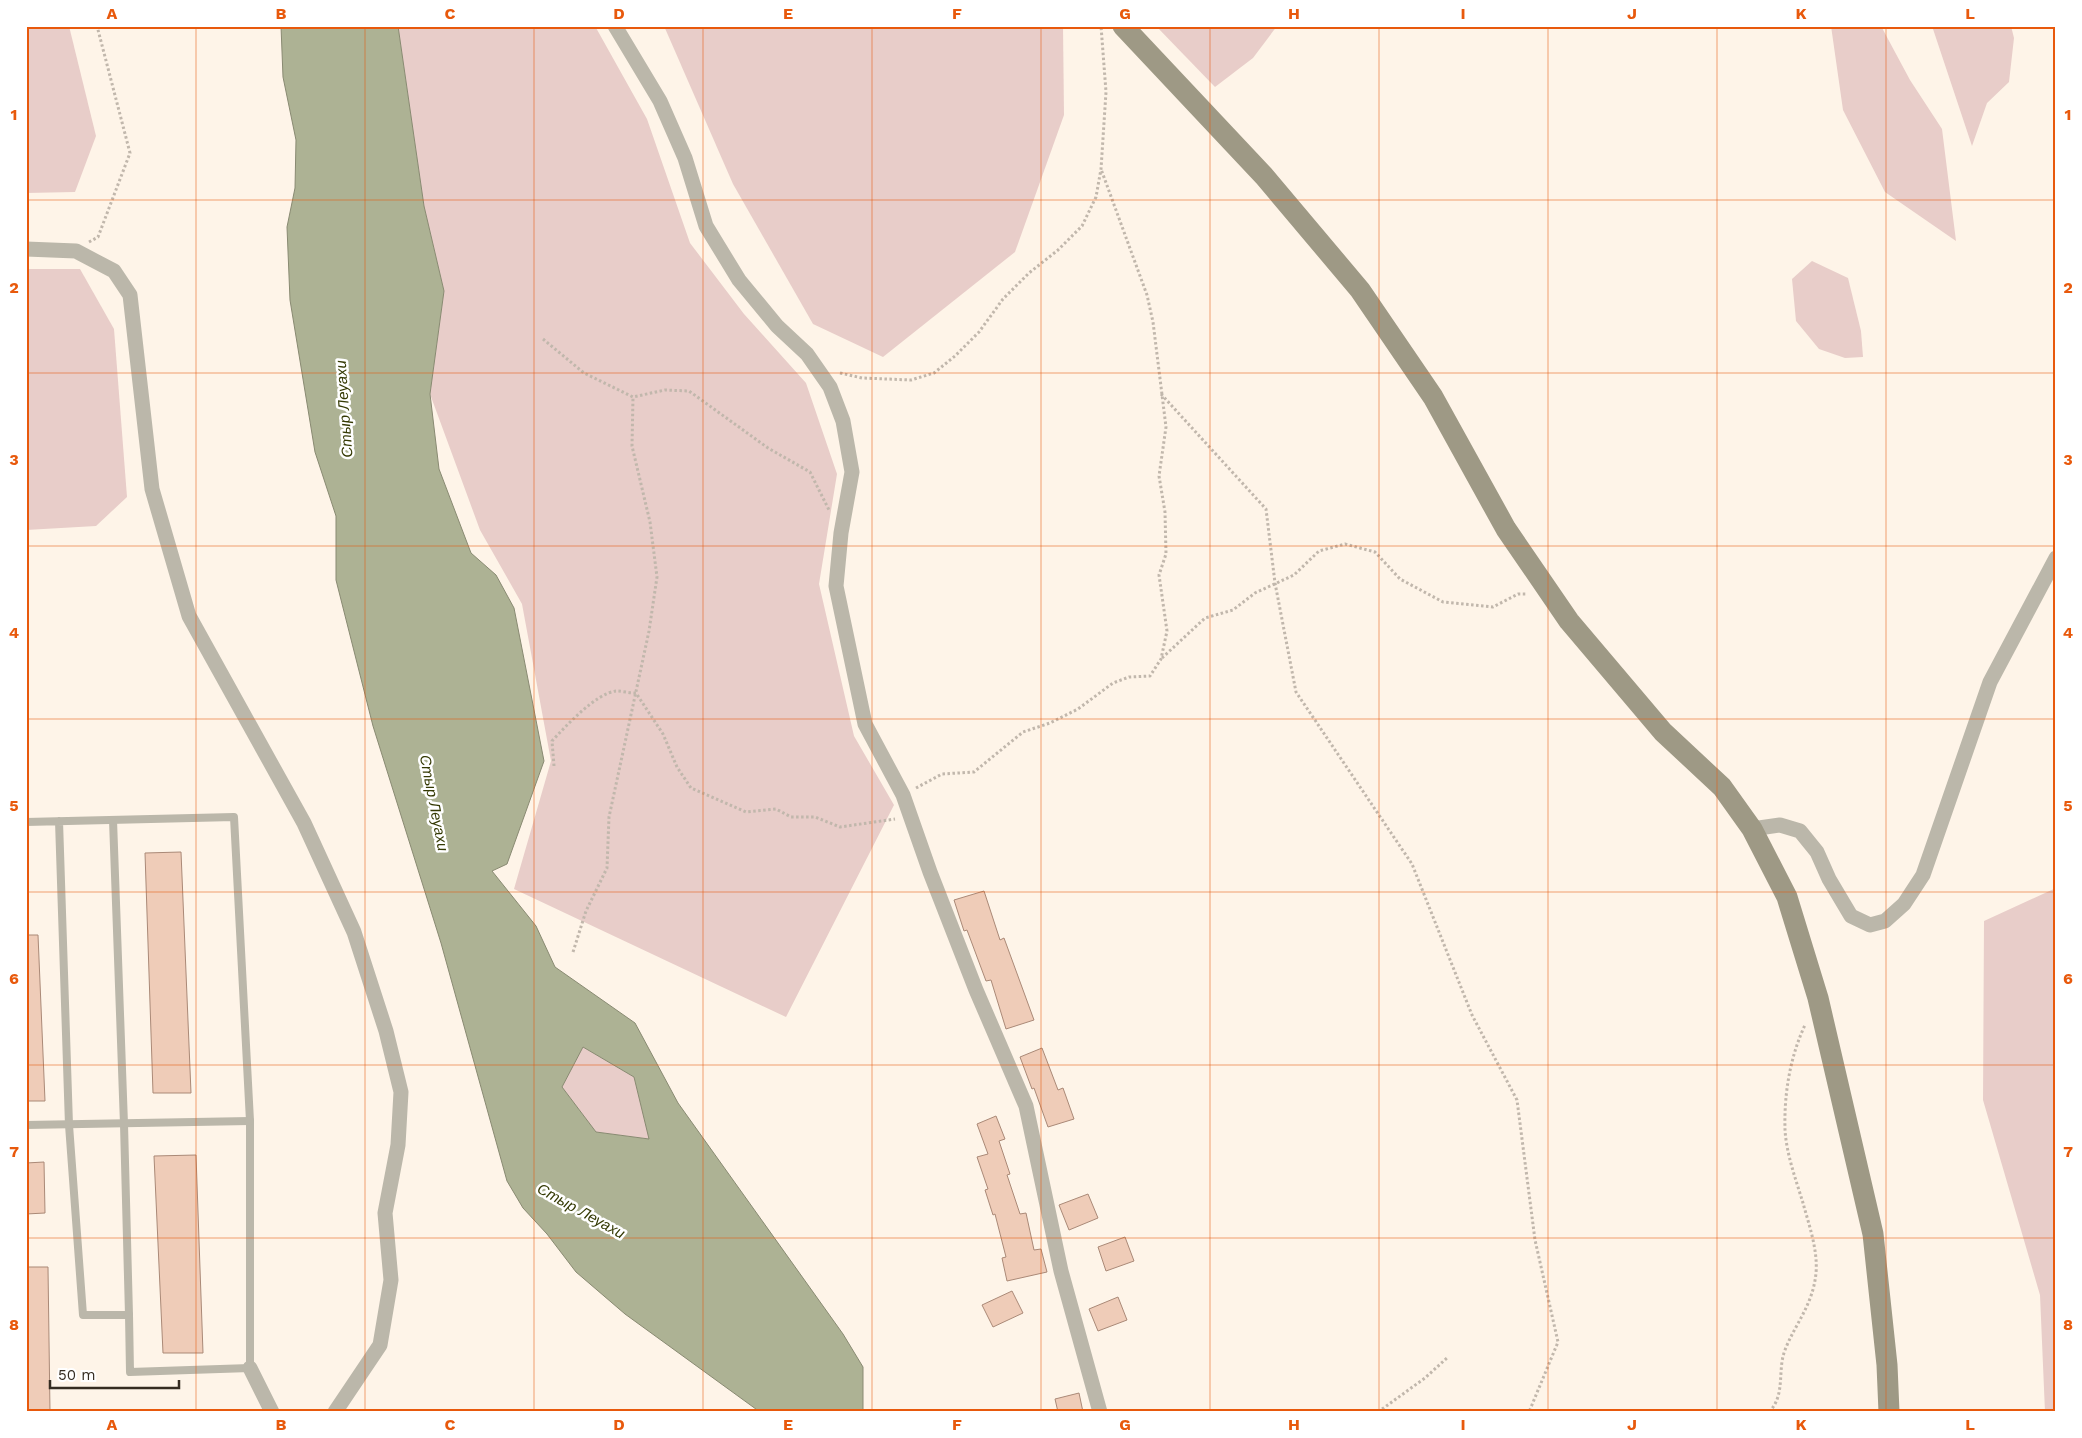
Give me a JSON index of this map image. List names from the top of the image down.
{
  "water": ["Стыр Леуахи"],
  "scale_bar": "50 m",
  "grid": {
    "columns": [
      "A",
      "B",
      "C",
      "D",
      "E",
      "F",
      "G",
      "H",
      "I",
      "J",
      "K",
      "L"
    ],
    "rows": [
      "1",
      "2",
      "3",
      "4",
      "5",
      "6",
      "7",
      "8"
    ]
  }
}
